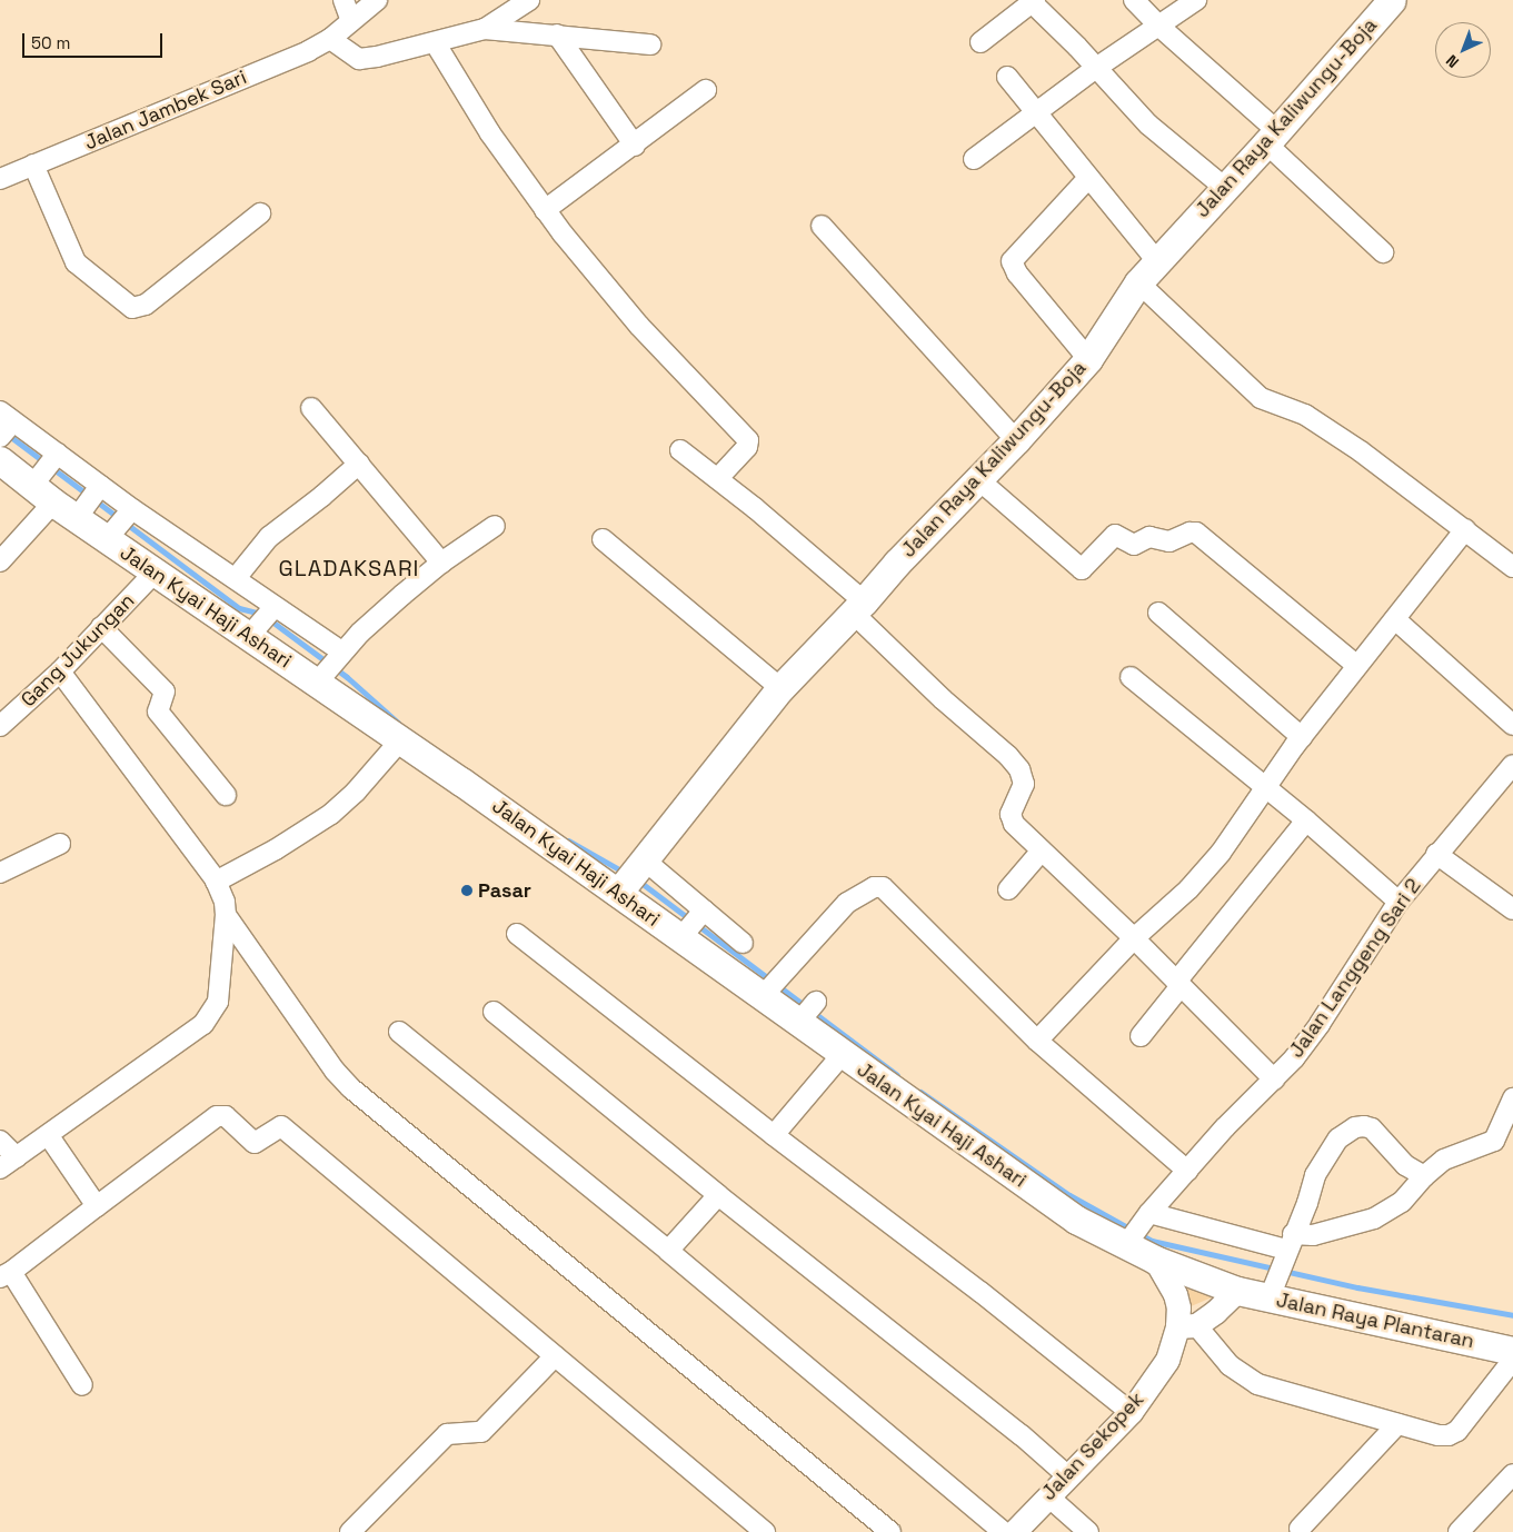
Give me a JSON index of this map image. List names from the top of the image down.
{
  "streets": {
    "main road": ["Jalan Raya Kaliwungu-Boja", "Jalan Kyai Haji Ashari", "Jalan Raya Plantaran"],
    "street": [
      "Jalan Jambek Sari",
      "Gang Jukungan",
      "Jalan Langgeng Sari 2",
      "Jalan Sekopek"
    ]
  },
  "crossings": [
    ["Jalan Raya Kaliwungu-Boja", "Jalan Kyai Haji Ashari"],
    ["Jalan Kyai Haji Ashari", "Gang Jukungan"],
    ["Jalan Kyai Haji Ashari", "Jalan Langgeng Sari 2"],
    ["Jalan Kyai Haji Ashari", "Jalan Raya Plantaran"]
  ],
  "districts": ["GLADAKSARI"],
  "places": ["Pasar"],
  "scale_bar": "50 m",
  "north": "bottom left"
}
